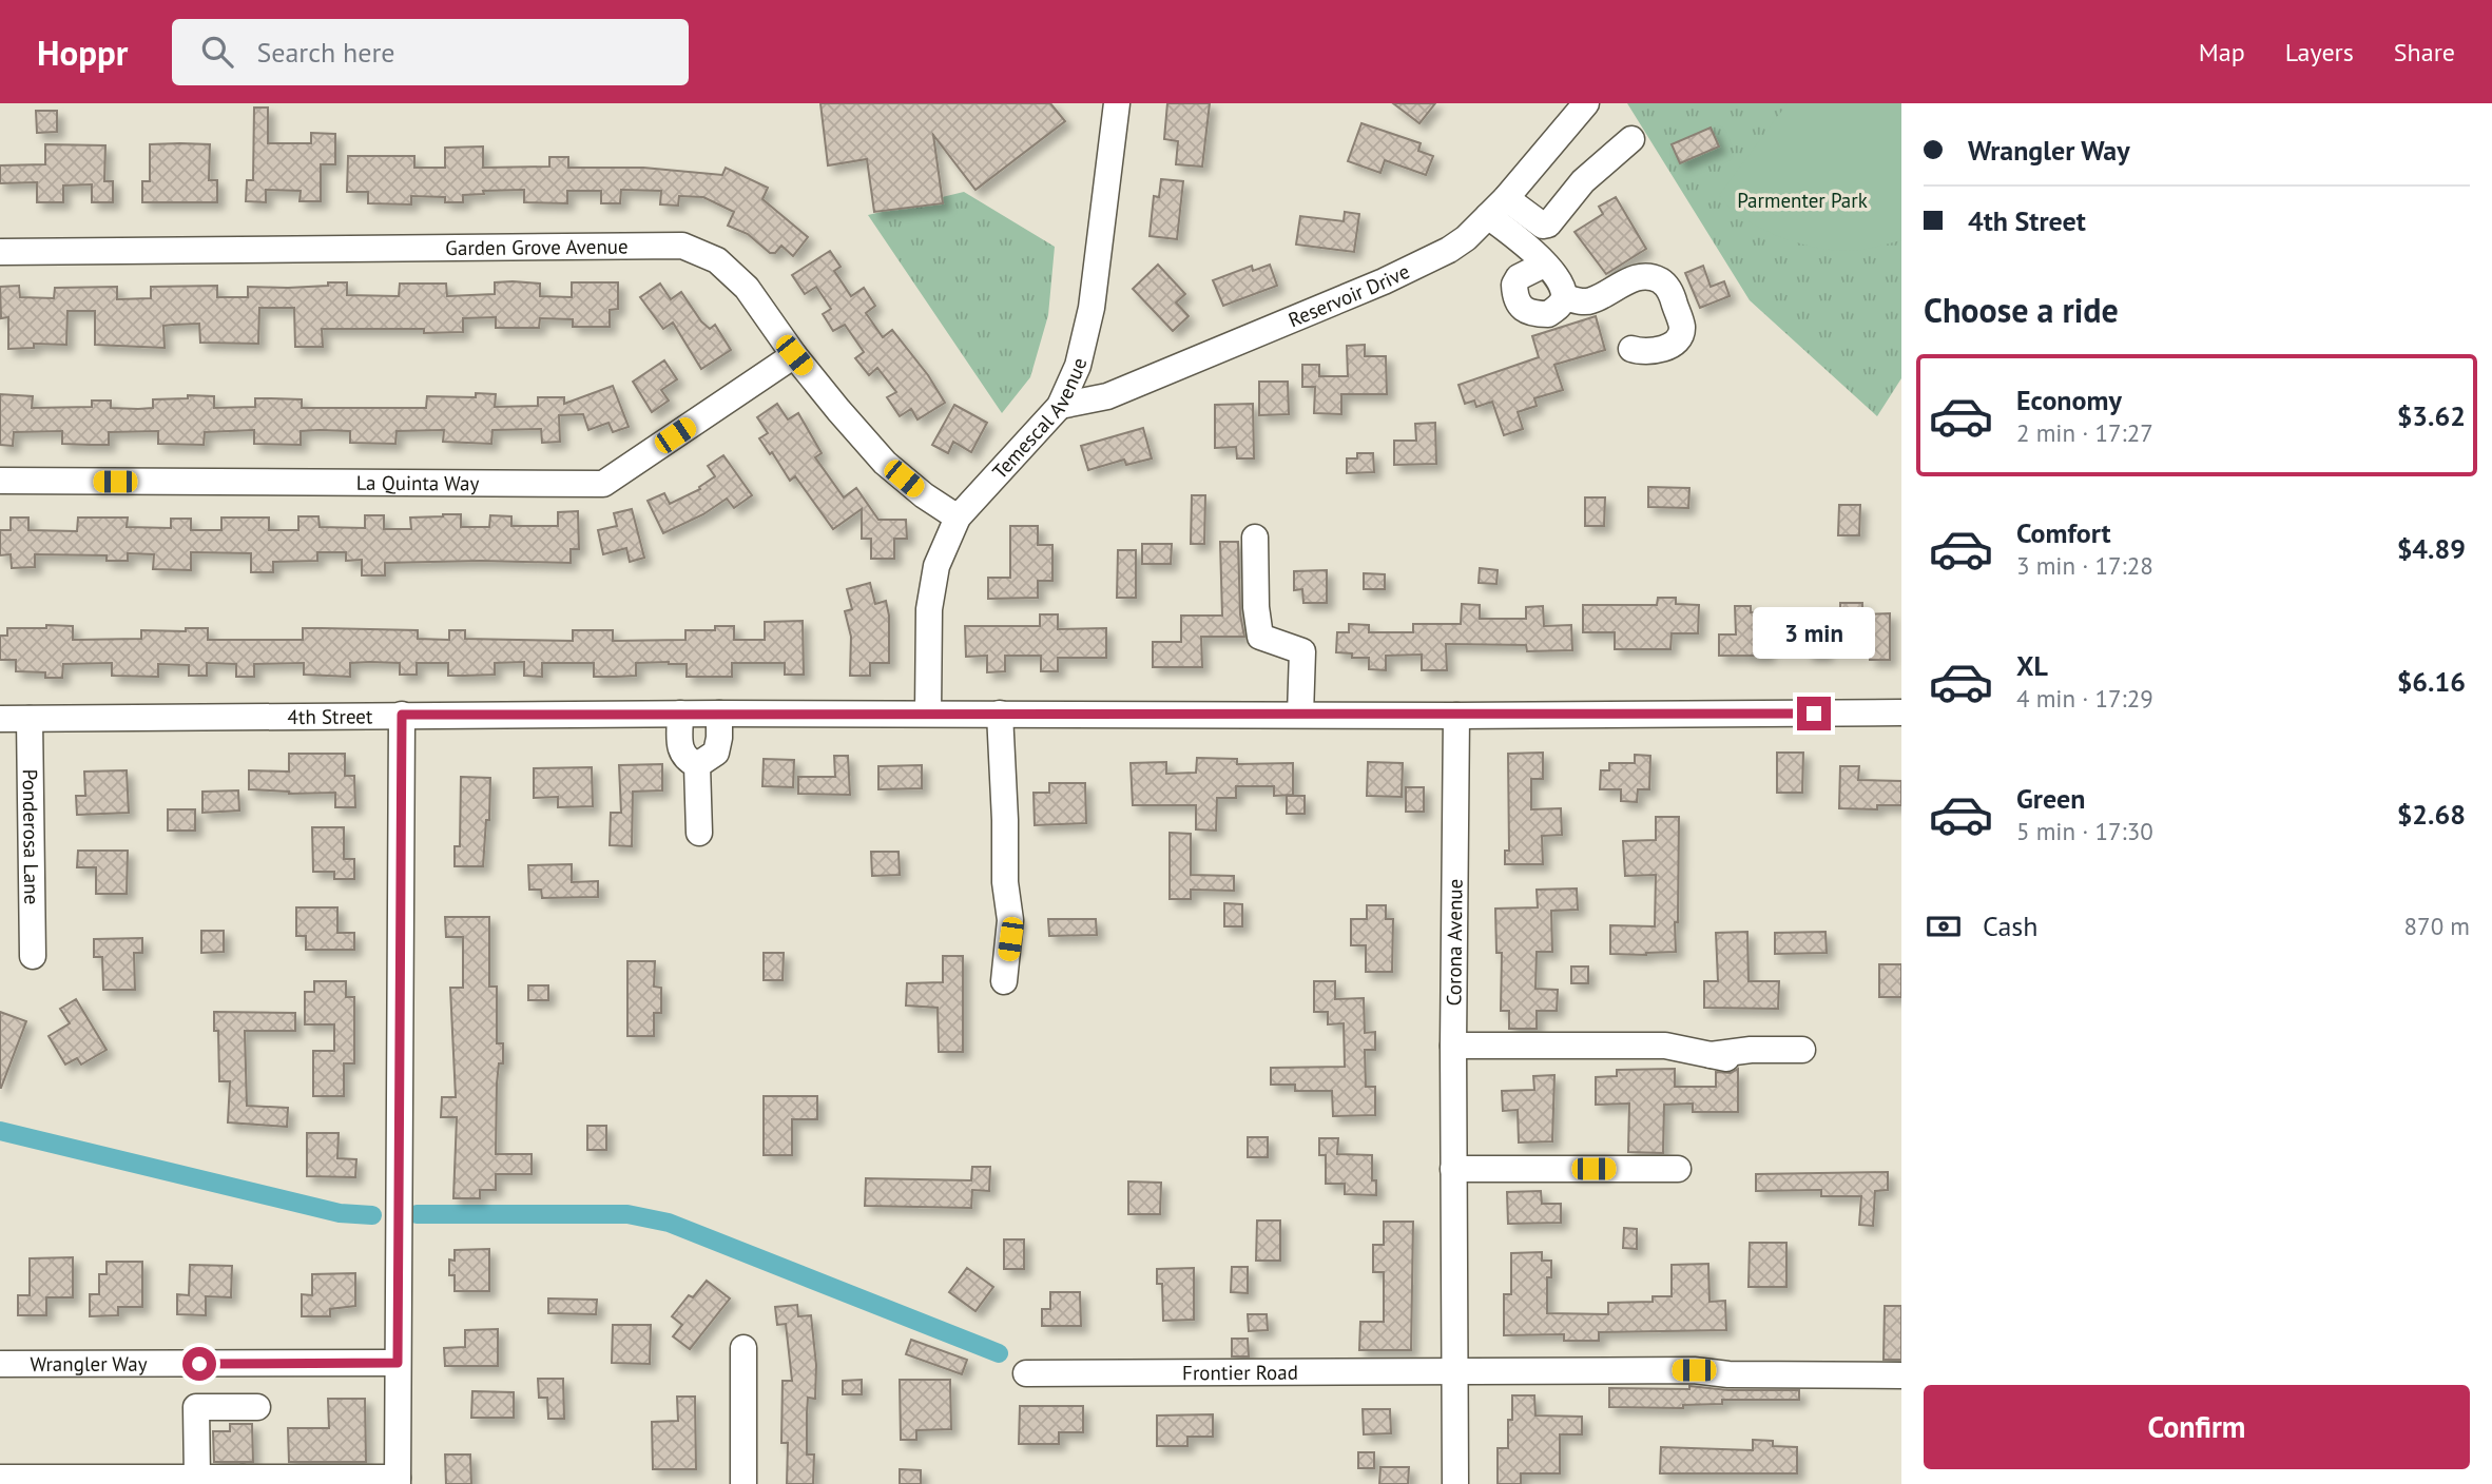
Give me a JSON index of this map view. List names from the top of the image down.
{
  "streets": {
    "street": [
      "Garden Grove Avenue",
      "Reservoir Drive",
      "Temescal Avenue",
      "La Quinta Way",
      "4th Street",
      "Ponderosa Lane",
      "Corona Avenue",
      "Wrangler Way",
      "Frontier Road"
    ]
  },
  "crossings": [
    ["Garden Grove Avenue", "Temescal Avenue"],
    ["Garden Grove Avenue", "La Quinta Way"],
    ["Reservoir Drive", "Temescal Avenue"],
    ["Temescal Avenue", "4th Street"],
    ["4th Street", "Ponderosa Lane"],
    ["4th Street", "Corona Avenue"],
    ["Corona Avenue", "Frontier Road"]
  ],
  "parks": ["Parmenter Park"],
  "page": {
    "header": "Hoppr",
    "search": "Search here",
    "nav": ["Map", "Layers", "Share"],
    "banner": ["Wrangler Way", "4th Street"],
    "heading": "Choose a ride",
    "list": [
      {
        "name": "Economy",
        "note": "2 min · 17:27",
        "value": "$3.62"
      },
      {
        "name": "Comfort",
        "note": "3 min · 17:28",
        "value": "$4.89"
      },
      {
        "name": "XL",
        "note": "4 min · 17:29",
        "value": "$6.16"
      },
      {
        "name": "Green",
        "note": "5 min · 17:30",
        "value": "$2.68"
      }
    ],
    "bubble": "3 min",
    "pay": ["Cash", "870 m"],
    "buttons": "Confirm"
  }
}
